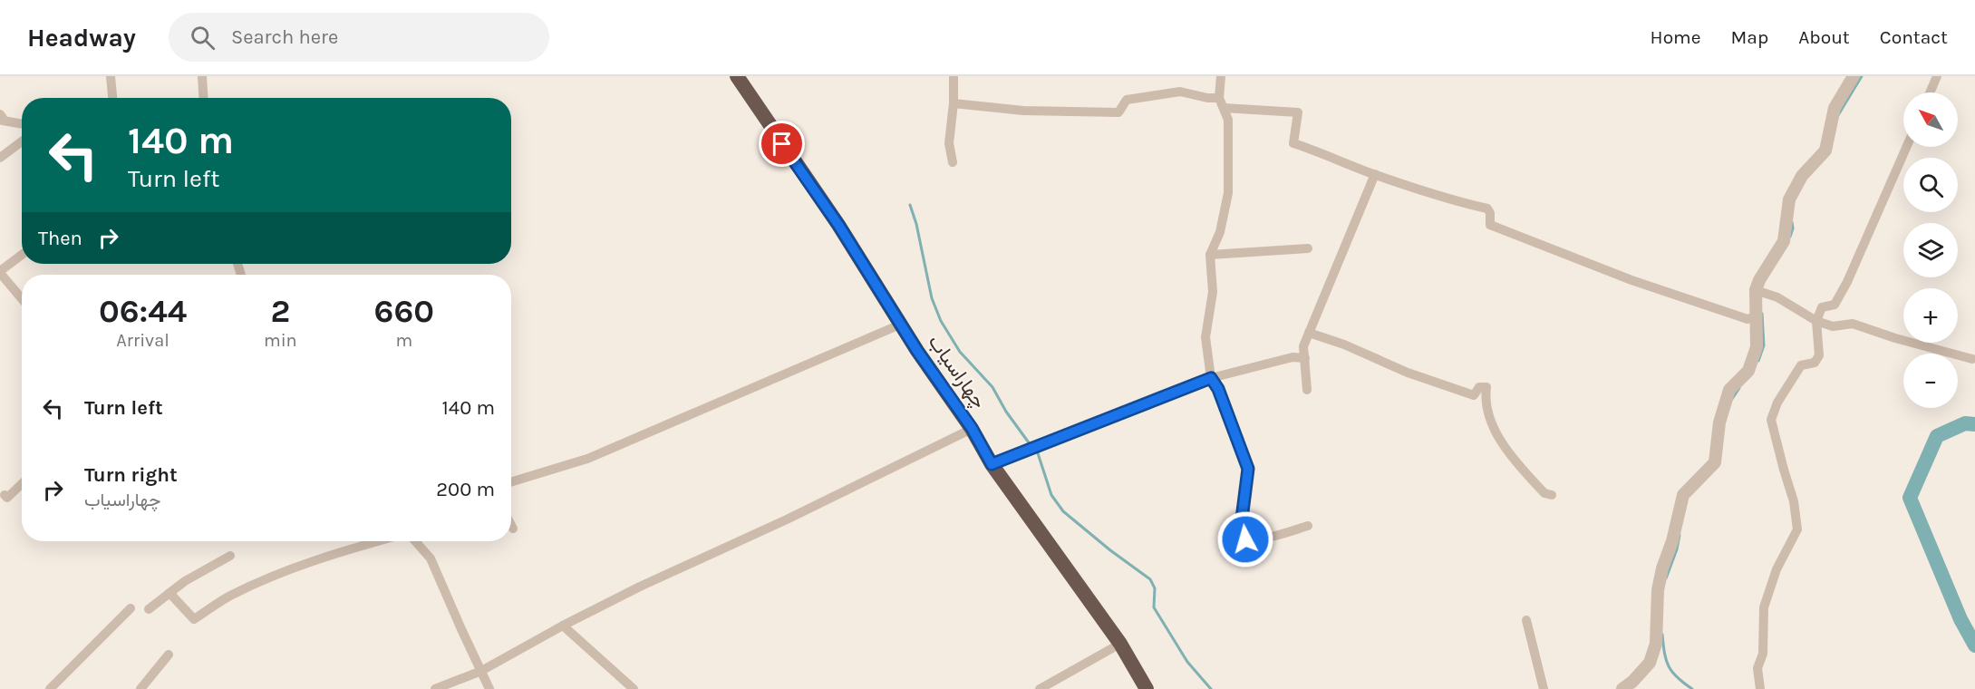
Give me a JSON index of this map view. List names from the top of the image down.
{
  "streets": {
    "highway": ["چهاراسیاب"]
  },
  "north": "top left",
  "page": {
    "header": "Headway",
    "search": "Search here",
    "nav": [
      "Home",
      "Map",
      "About",
      "Contact"
    ],
    "map_buttons": ["+", "−"],
    "turn": ["140 m", "Turn left"],
    "then": "Then",
    "eta": [
      "06:44",
      "Arrival",
      "2",
      "min",
      "660",
      "m"
    ],
    "list": [
      {
        "name": "Turn left",
        "value": "140 m"
      },
      {
        "name": "Turn right",
        "note": "چهاراسیاب",
        "value": "200 m"
      }
    ]
  }
}
